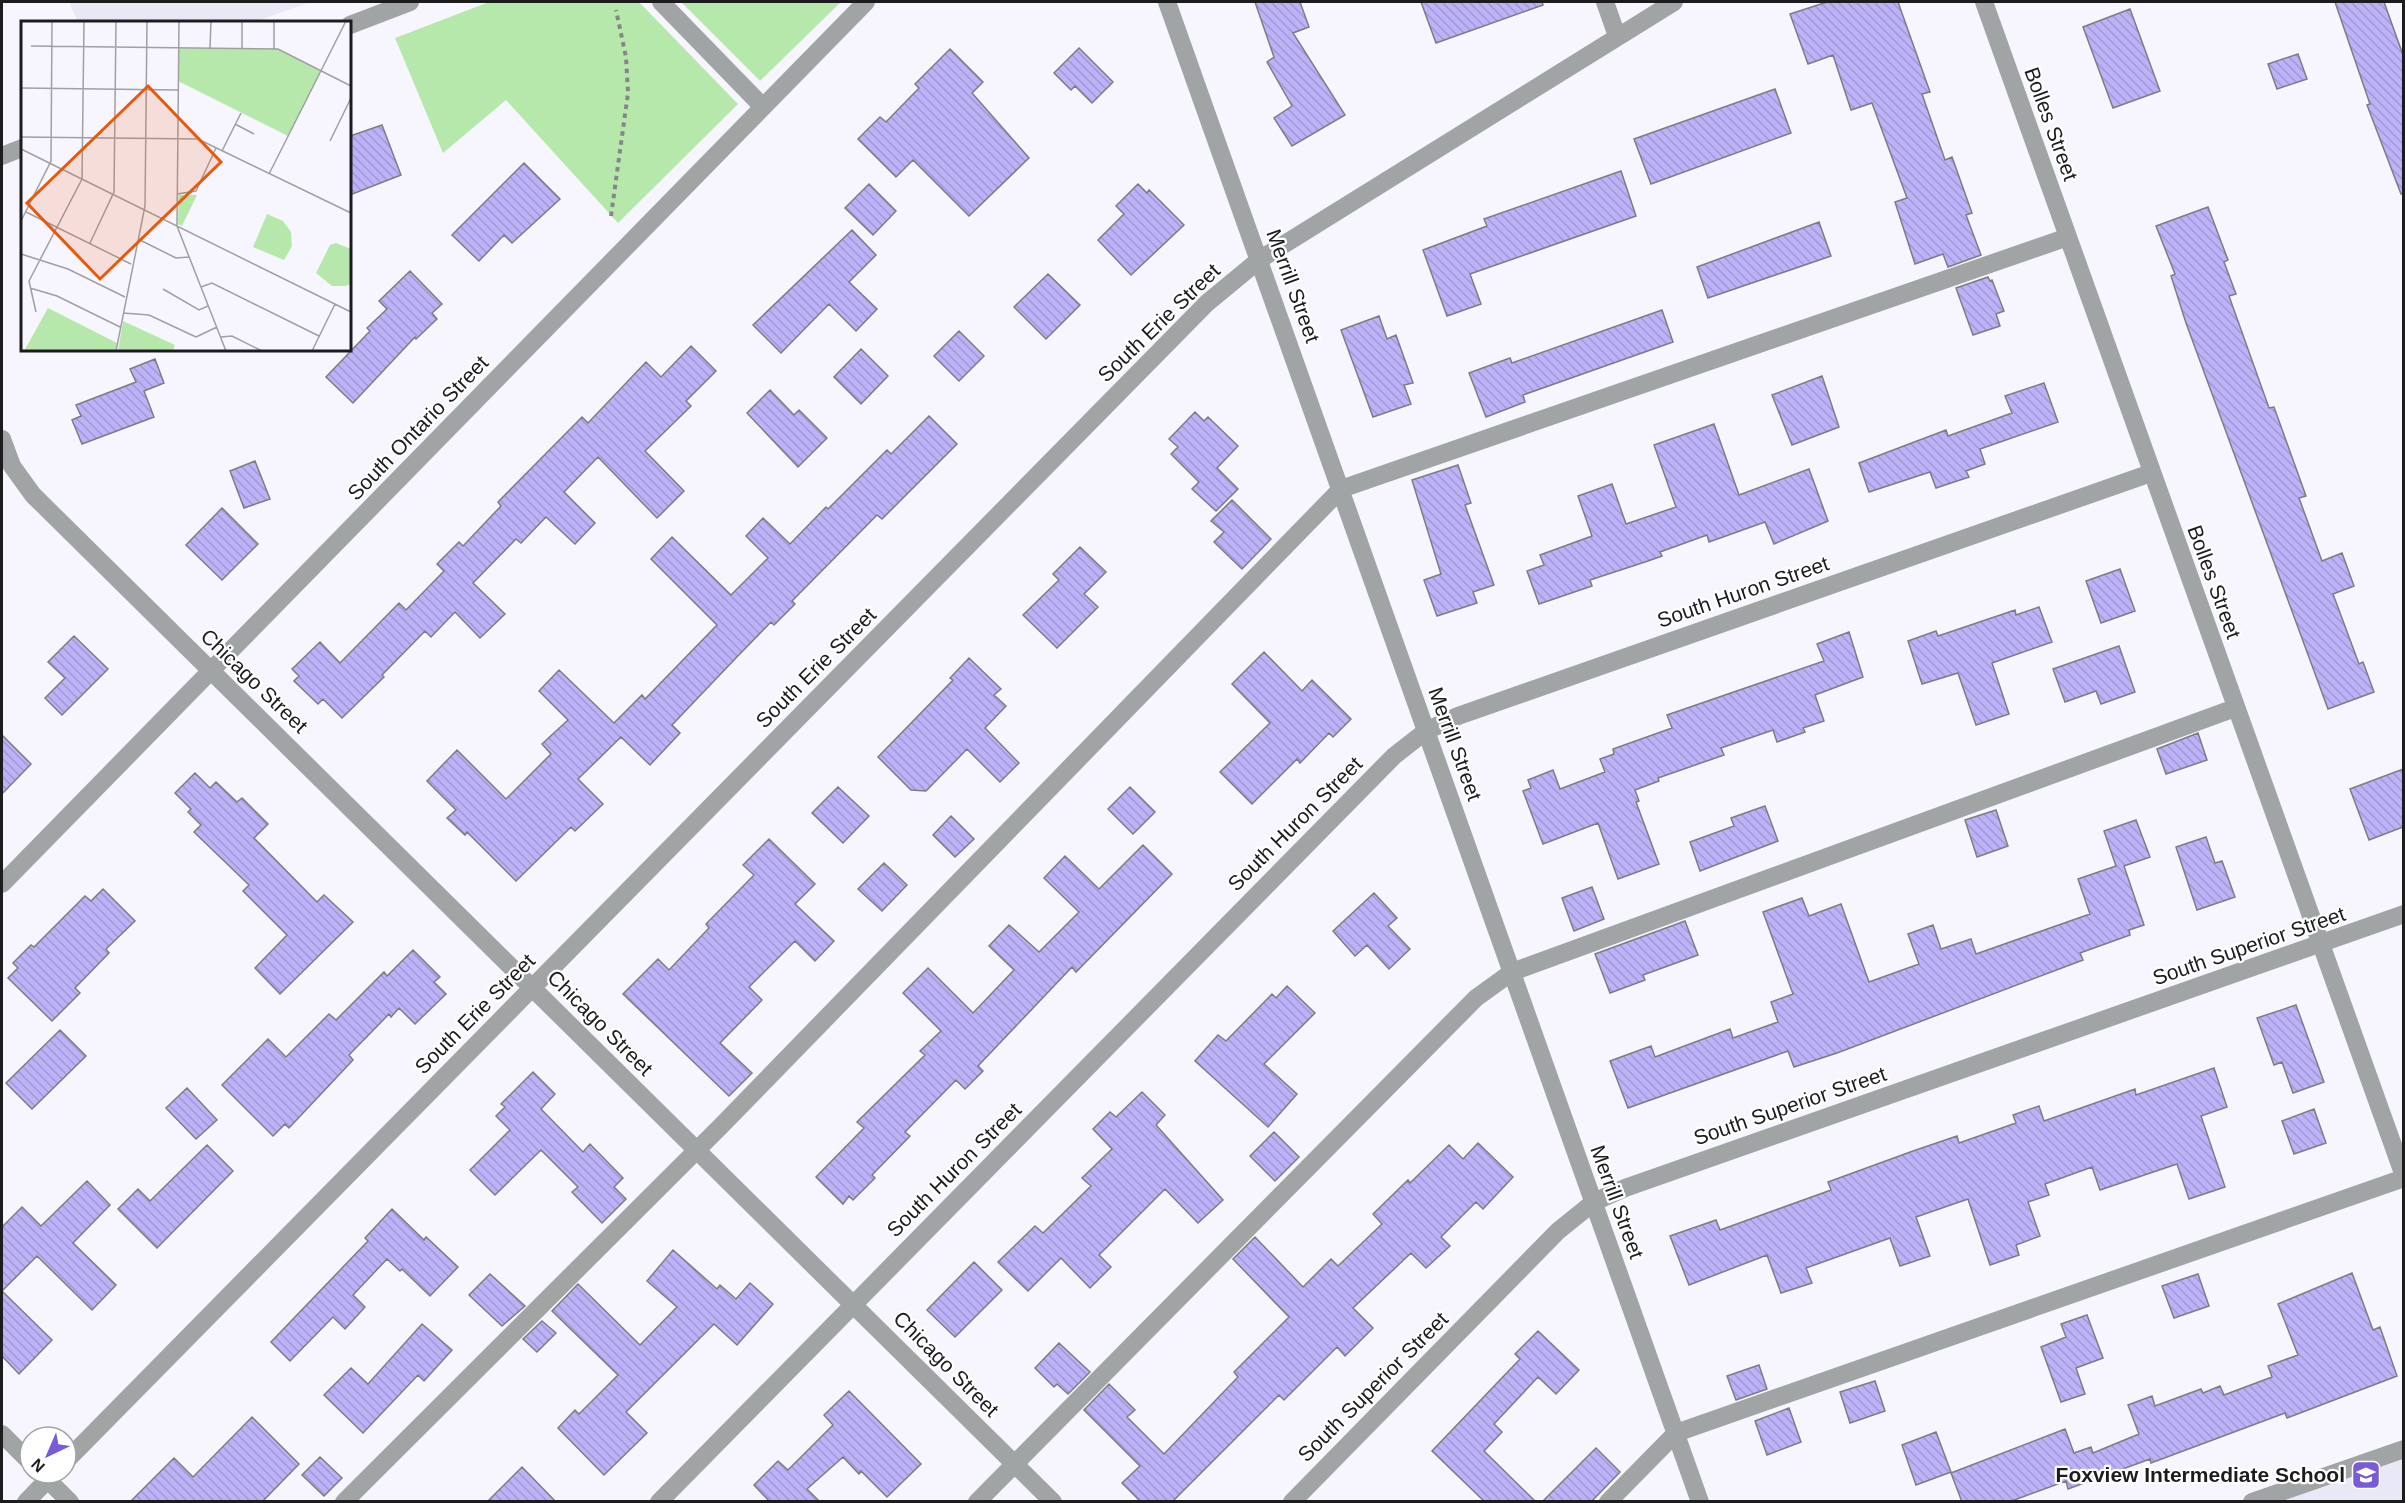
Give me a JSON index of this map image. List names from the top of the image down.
{
  "streets": {
    "street": [
      "Bolles Street",
      "Merrill Street",
      "South Erie Street",
      "South Ontario Street",
      "South Huron Street",
      "Chicago Street",
      "South Superior Street"
    ]
  },
  "crossings": [
    ["Bolles Street", "South Huron Street"],
    ["Bolles Street", "South Superior Street"],
    ["Merrill Street", "South Erie Street"],
    ["Merrill Street", "South Huron Street"],
    ["Merrill Street", "South Superior Street"],
    ["South Erie Street", "Chicago Street"],
    ["South Ontario Street", "Chicago Street"],
    ["South Huron Street", "Chicago Street"]
  ],
  "places": {
    "school or university": ["Foxview Intermediate School"]
  },
  "north": "bottom left"
}
